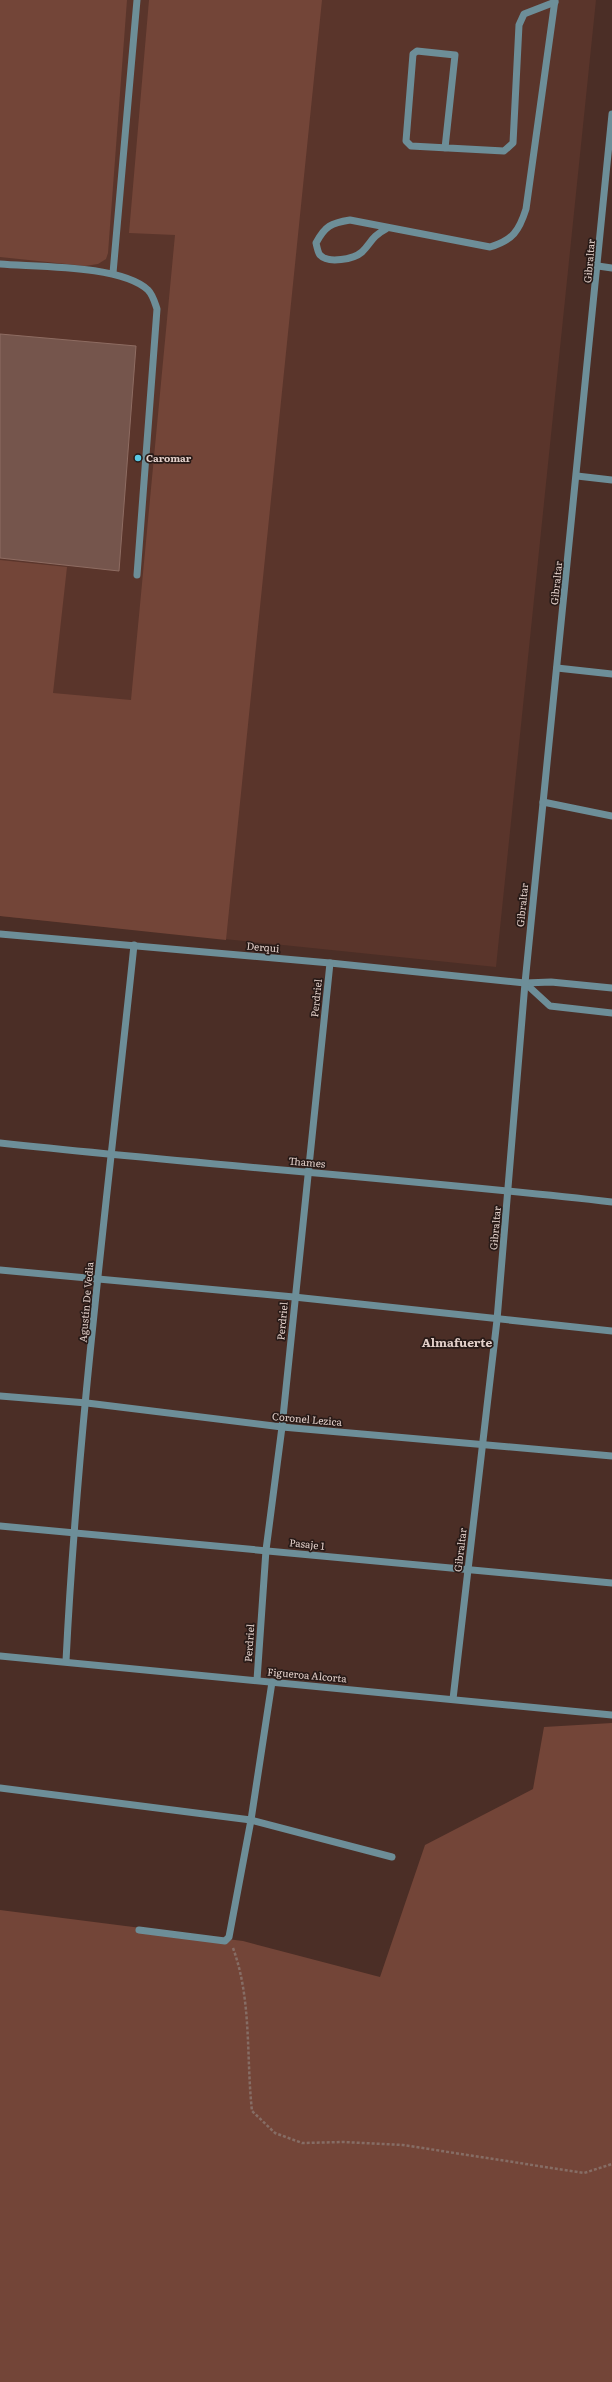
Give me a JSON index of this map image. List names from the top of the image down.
{
  "streets": {
    "street": [
      "Gibraltar",
      "Derqui",
      "Perdriel",
      "Thames",
      "Agustín De Vedia",
      "Coronel Lezica",
      "Pasaje 1",
      "Figueroa Alcorta"
    ]
  },
  "crossings": [
    ["Gibraltar", "Derqui"],
    ["Gibraltar", "Thames"],
    ["Gibraltar", "Coronel Lezica"],
    ["Gibraltar", "Pasaje 1"],
    ["Gibraltar", "Figueroa Alcorta"],
    ["Derqui", "Perdriel"],
    ["Derqui", "Agustín De Vedia"],
    ["Perdriel", "Thames"],
    ["Perdriel", "Coronel Lezica"],
    ["Perdriel", "Pasaje 1"],
    ["Perdriel", "Figueroa Alcorta"],
    ["Thames", "Agustín De Vedia"],
    ["Agustín De Vedia", "Coronel Lezica"],
    ["Agustín De Vedia", "Pasaje 1"],
    ["Agustín De Vedia", "Figueroa Alcorta"]
  ],
  "districts": ["Almafuerte"],
  "places": ["Caromar"]
}
